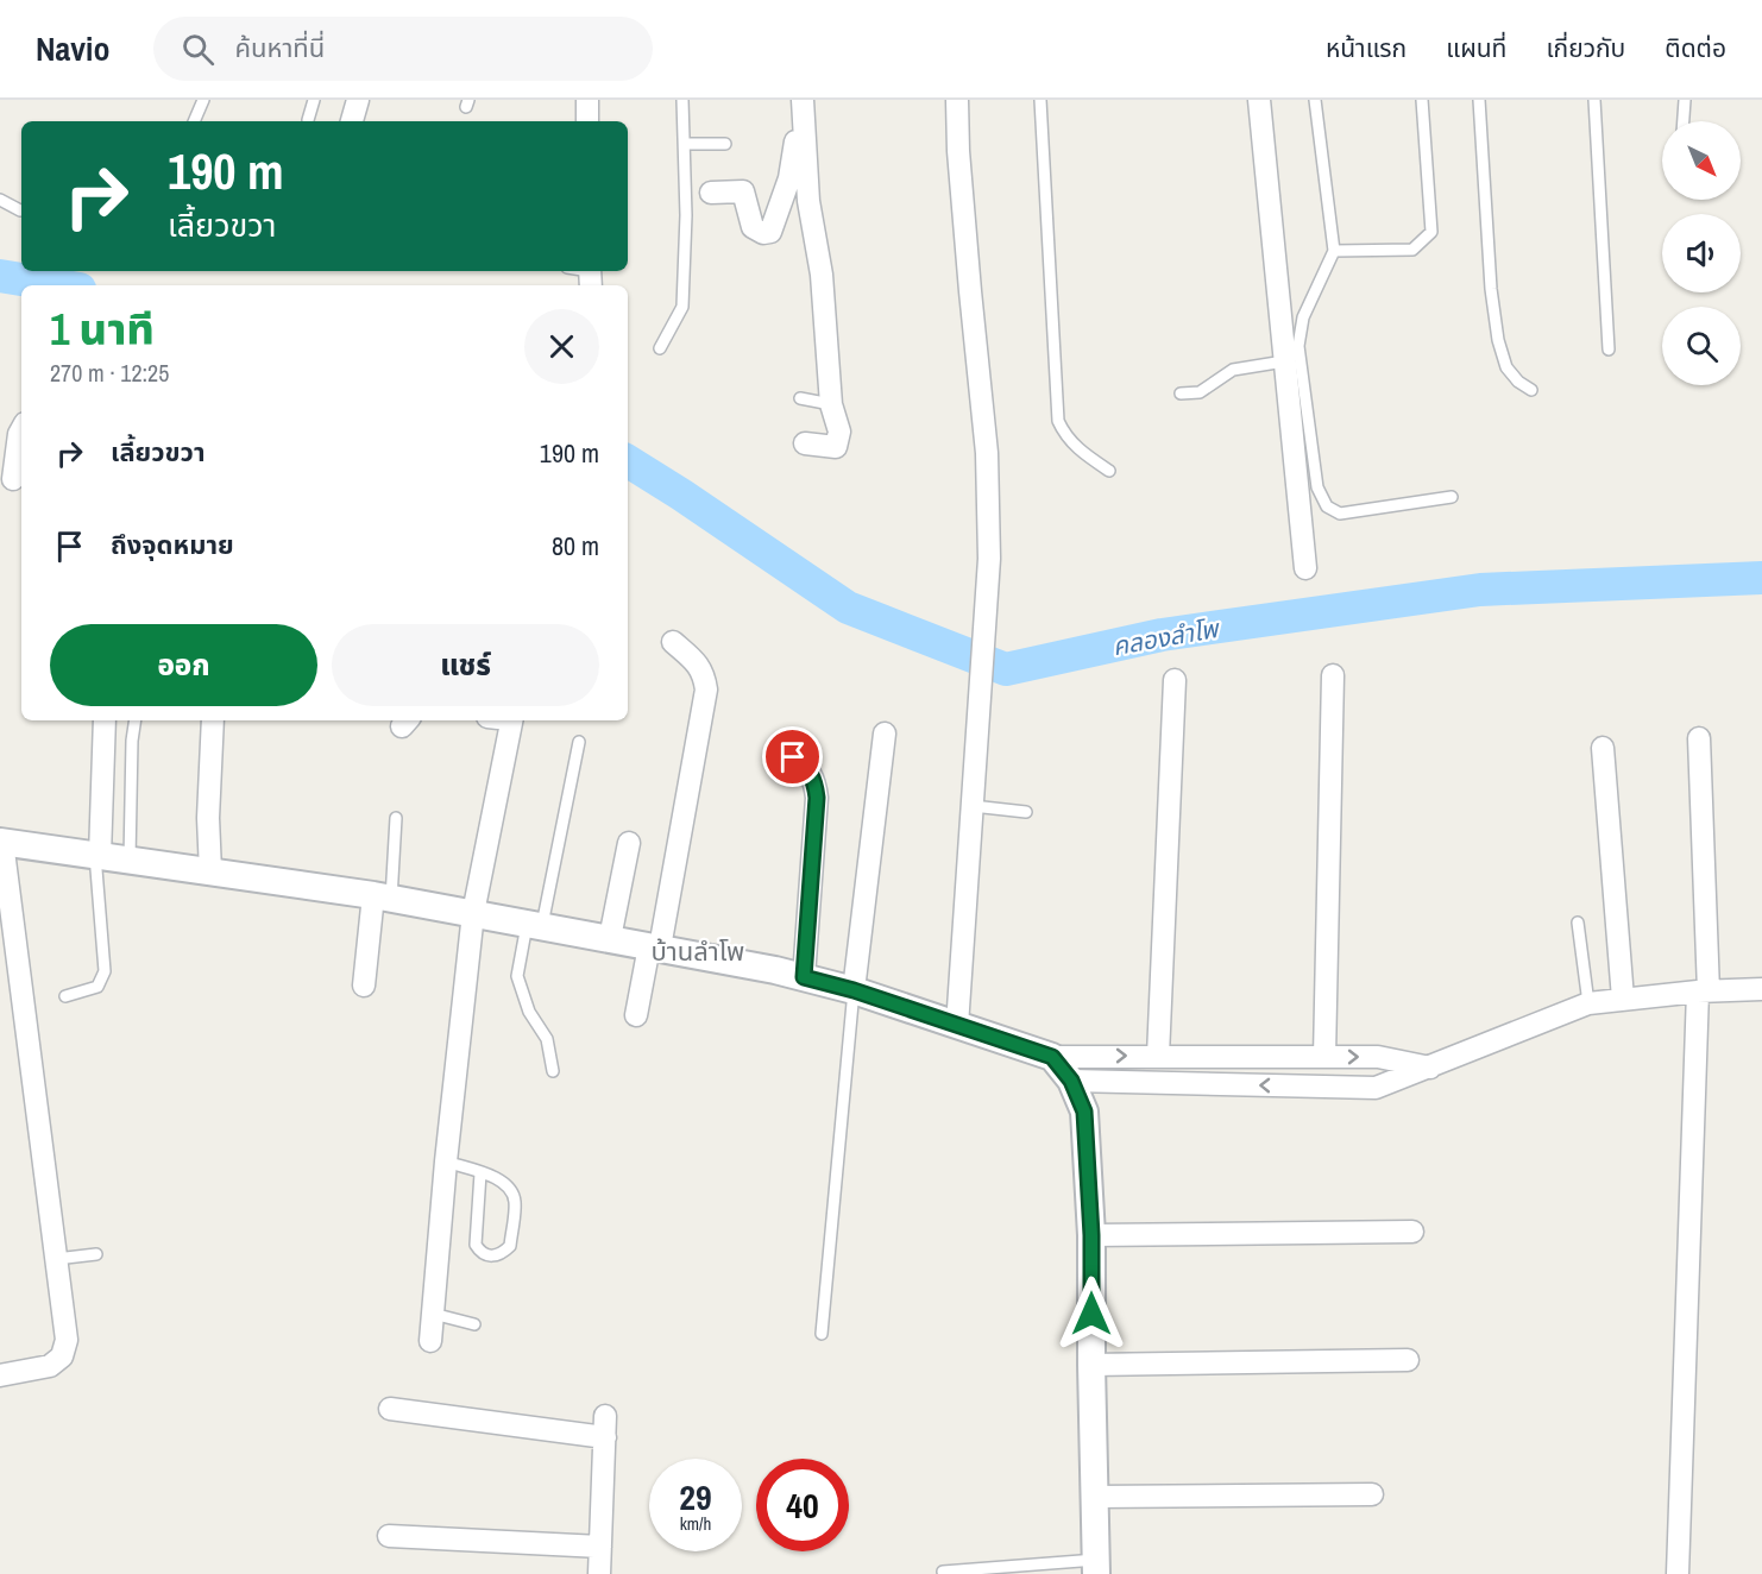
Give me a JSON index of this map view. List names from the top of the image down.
{
  "districts": ["บ้านลำโพ"],
  "water": ["คลองลำโพ"],
  "north": "bottom right",
  "page": {
    "header": "Navio",
    "search": "ค้นหาที่นี่",
    "nav": [
      "หน้าแรก",
      "แผนที่",
      "เกี่ยวกับ",
      "ติดต่อ"
    ],
    "turn": ["190 m", "เลี้ยวขวา"],
    "heading": ["1 นาที", "270 m · 12:25"],
    "list": [
      {
        "name": "เลี้ยวขวา",
        "value": "190 m"
      },
      {
        "name": "ถึงจุดหมาย",
        "value": "80 m"
      }
    ],
    "buttons": ["ออก", "แชร์"],
    "speed": "29 km/h",
    "limit": "40"
  }
}
